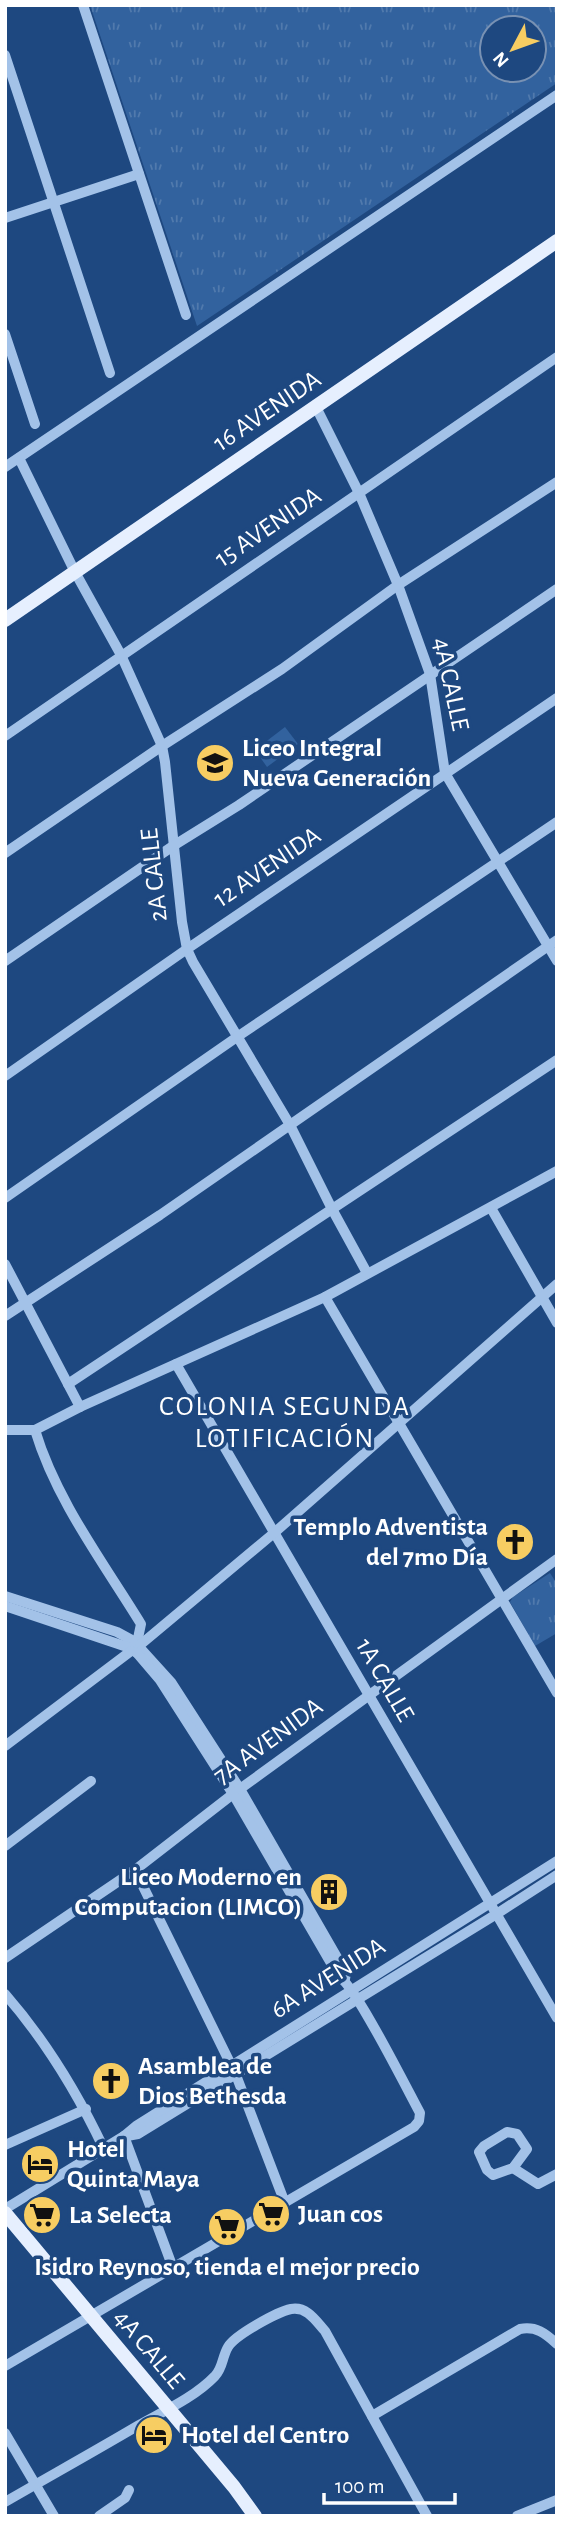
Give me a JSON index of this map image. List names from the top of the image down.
{
  "streets": {
    "main road": ["16 AVENIDA", "4A CALLE"],
    "street": [
      "15 AVENIDA",
      "12 AVENIDA",
      "2A CALLE",
      "1A CALLE",
      "7A AVENIDA",
      "6A AVENIDA"
    ]
  },
  "crossings": [
    ["16 AVENIDA", "4A CALLE"],
    ["16 AVENIDA", "2A CALLE"],
    ["15 AVENIDA", "4A CALLE"],
    ["15 AVENIDA", "2A CALLE"],
    ["4A CALLE", "12 AVENIDA"],
    ["4A CALLE", "6A AVENIDA"],
    ["12 AVENIDA", "2A CALLE"],
    ["1A CALLE", "7A AVENIDA"],
    ["1A CALLE", "6A AVENIDA"]
  ],
  "districts": ["COLONIA SEGUNDA LOTIFICACIÓN"],
  "places": {
    "school or university": ["Liceo Integral Nueva Generación"],
    "church": ["Templo Adventista del 7mo Día", "Asamblea de Dios Bethesda"],
    "building": ["Liceo Moderno en Computacion (LIMCO)"],
    "hotel": ["Hotel Quinta Maya", "Hotel del Centro"],
    "supermarket": ["Juan cos", "La Selecta", "Isidro Reynoso, tienda el mejor precio"]
  },
  "scale_bar": "100 m",
  "north": "bottom left"
}
